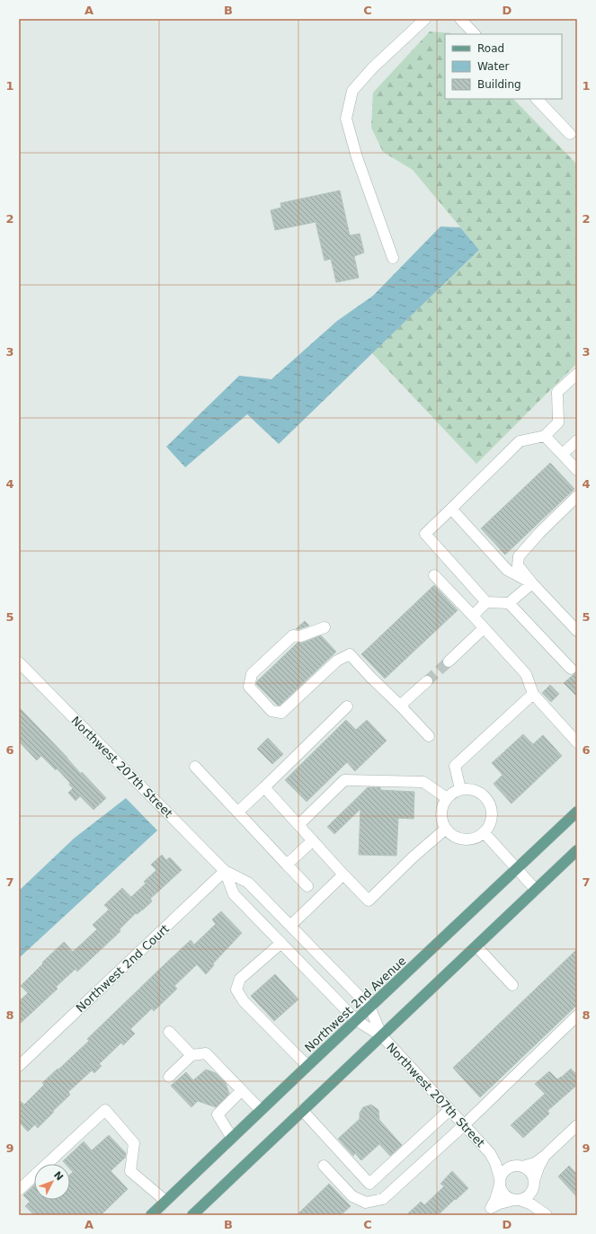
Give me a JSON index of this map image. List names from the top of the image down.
{
  "streets": {
    "main road": ["Northwest 2nd Avenue"],
    "street": ["Northwest 207th Street", "Northwest 2nd Court"]
  },
  "crossings": [
    ["Northwest 207th Street", "Northwest 2nd Court"],
    ["Northwest 207th Street", "Northwest 2nd Avenue"]
  ],
  "legend": ["Road", "Water", "Building"],
  "north": "top right",
  "grid": {
    "columns": [
      "A",
      "B",
      "C",
      "D"
    ],
    "rows": [
      "1",
      "2",
      "3",
      "4",
      "5",
      "6",
      "7",
      "8",
      "9"
    ]
  }
}
